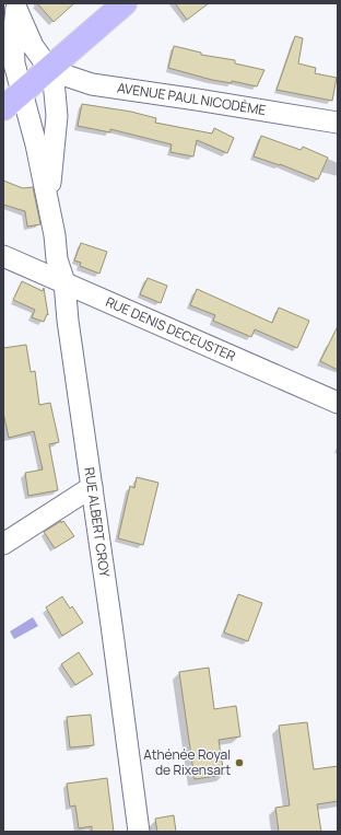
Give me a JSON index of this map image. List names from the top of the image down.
{
  "streets": {
    "street": ["AVENUE PAUL NICODÈME", "RUE DENIS DECEUSTER", "RUE ALBERT CROY"]
  },
  "crossings": [
    ["AVENUE PAUL NICODÈME", "RUE ALBERT CROY"],
    ["RUE DENIS DECEUSTER", "RUE ALBERT CROY"]
  ],
  "places": ["Athénée Royal de Rixensart"]
}
